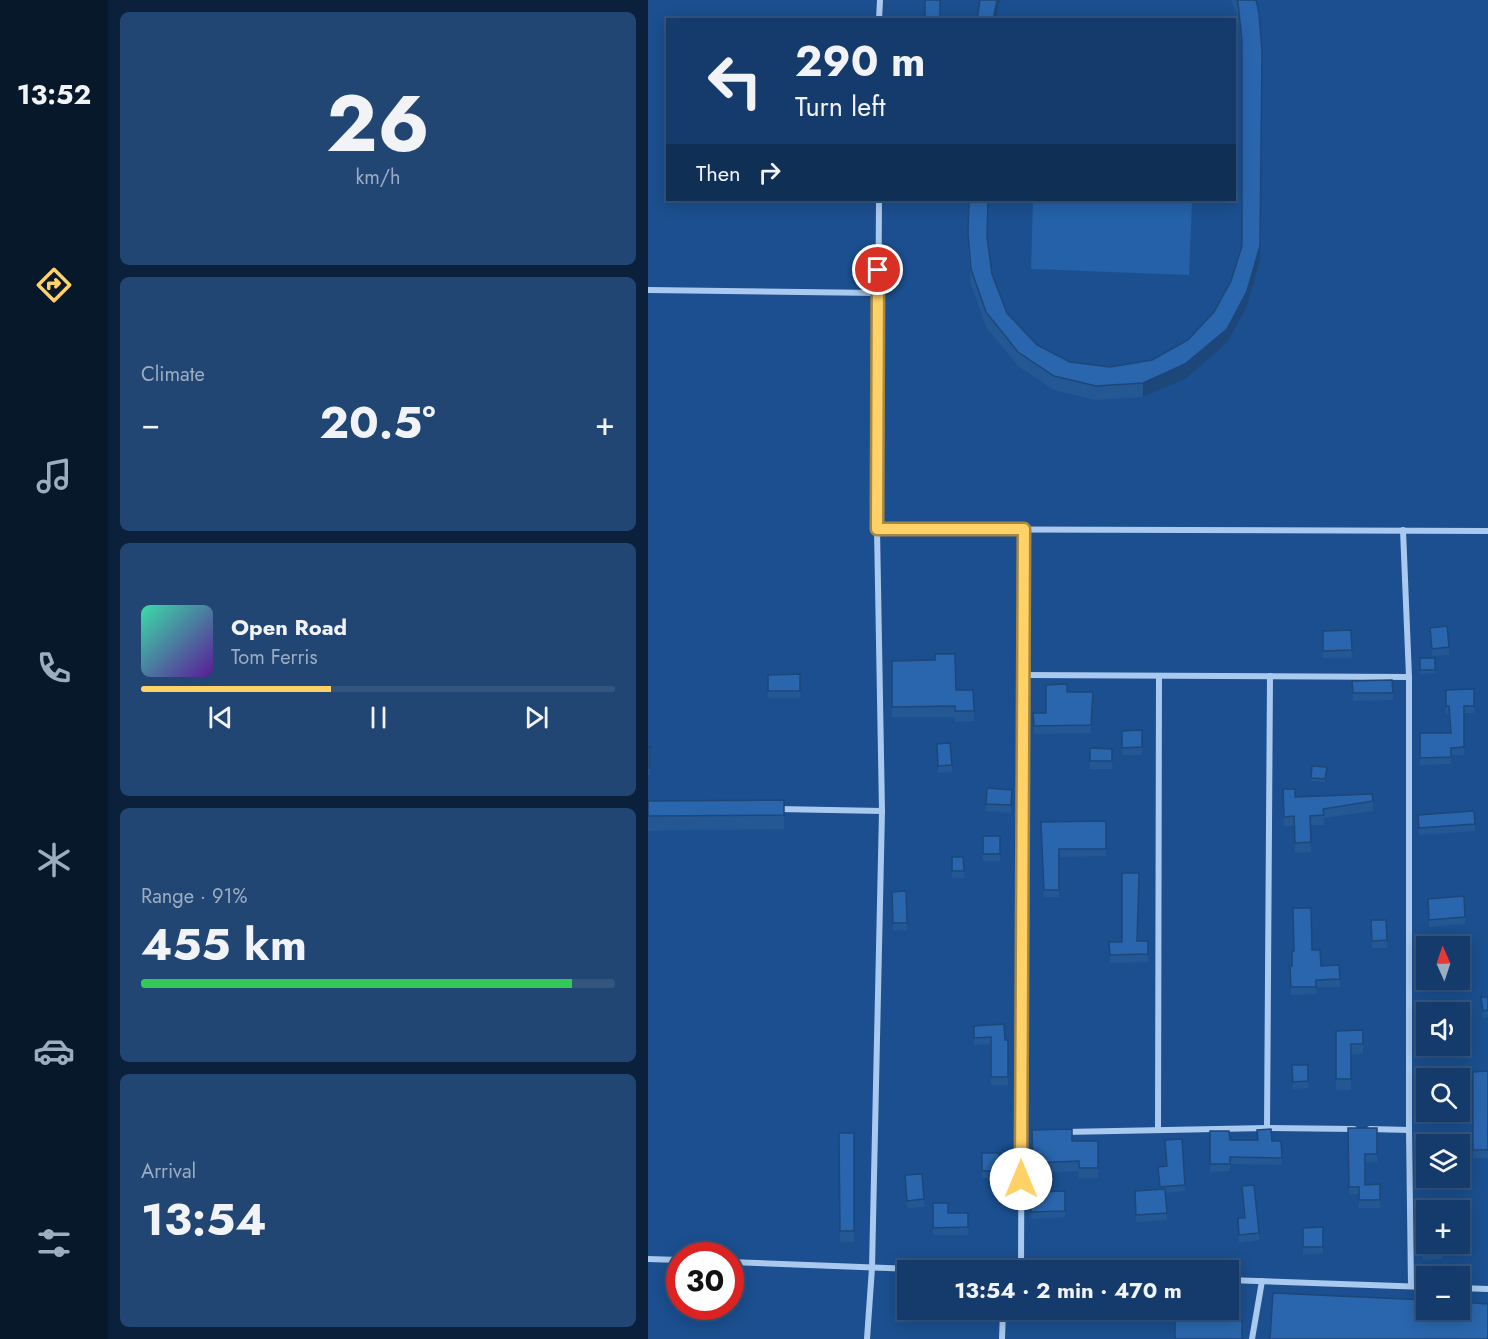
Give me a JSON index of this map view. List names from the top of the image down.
{
  "north": "top",
  "page": {
    "tabs": "13:52",
    "tile": [
      ["26", "km/h"],
      "Climate",
      ["Range · 91%", "455 km"],
      ["Arrival", "13:54"]
    ],
    "turn": ["290 m", "Turn left"],
    "then": "Then",
    "heat": ["−", "20.5°", "+"],
    "song": ["Open Road", "Tom Ferris"],
    "map_buttons": ["+", "−"],
    "limit": "30",
    "trip": "13:54 · 2 min · 470 m"
  }
}
